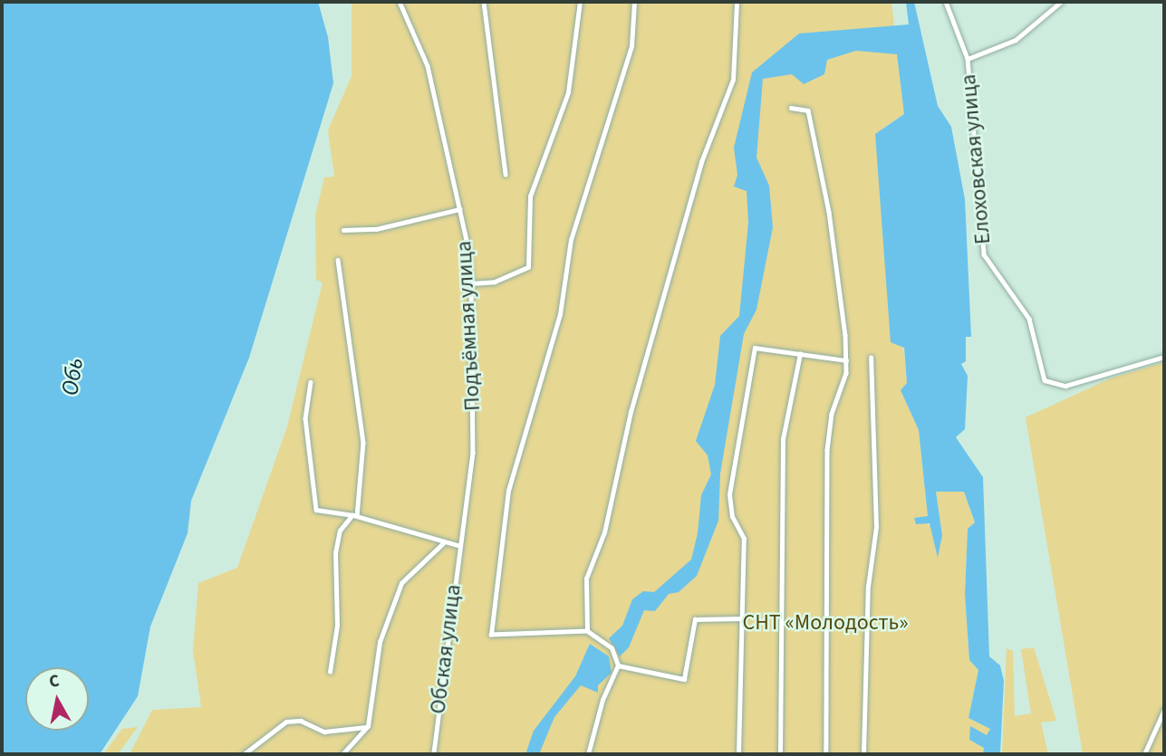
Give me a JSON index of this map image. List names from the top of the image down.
{
  "streets": {
    "street": ["Елоховская улица", "Подъёмная улица", "Обская улица"]
  },
  "crossings": [
    ["Подъёмная улица", "Обская улица"]
  ],
  "water": ["Обь"],
  "parks": ["СНТ «Молодость»"],
  "north": "top"
}
